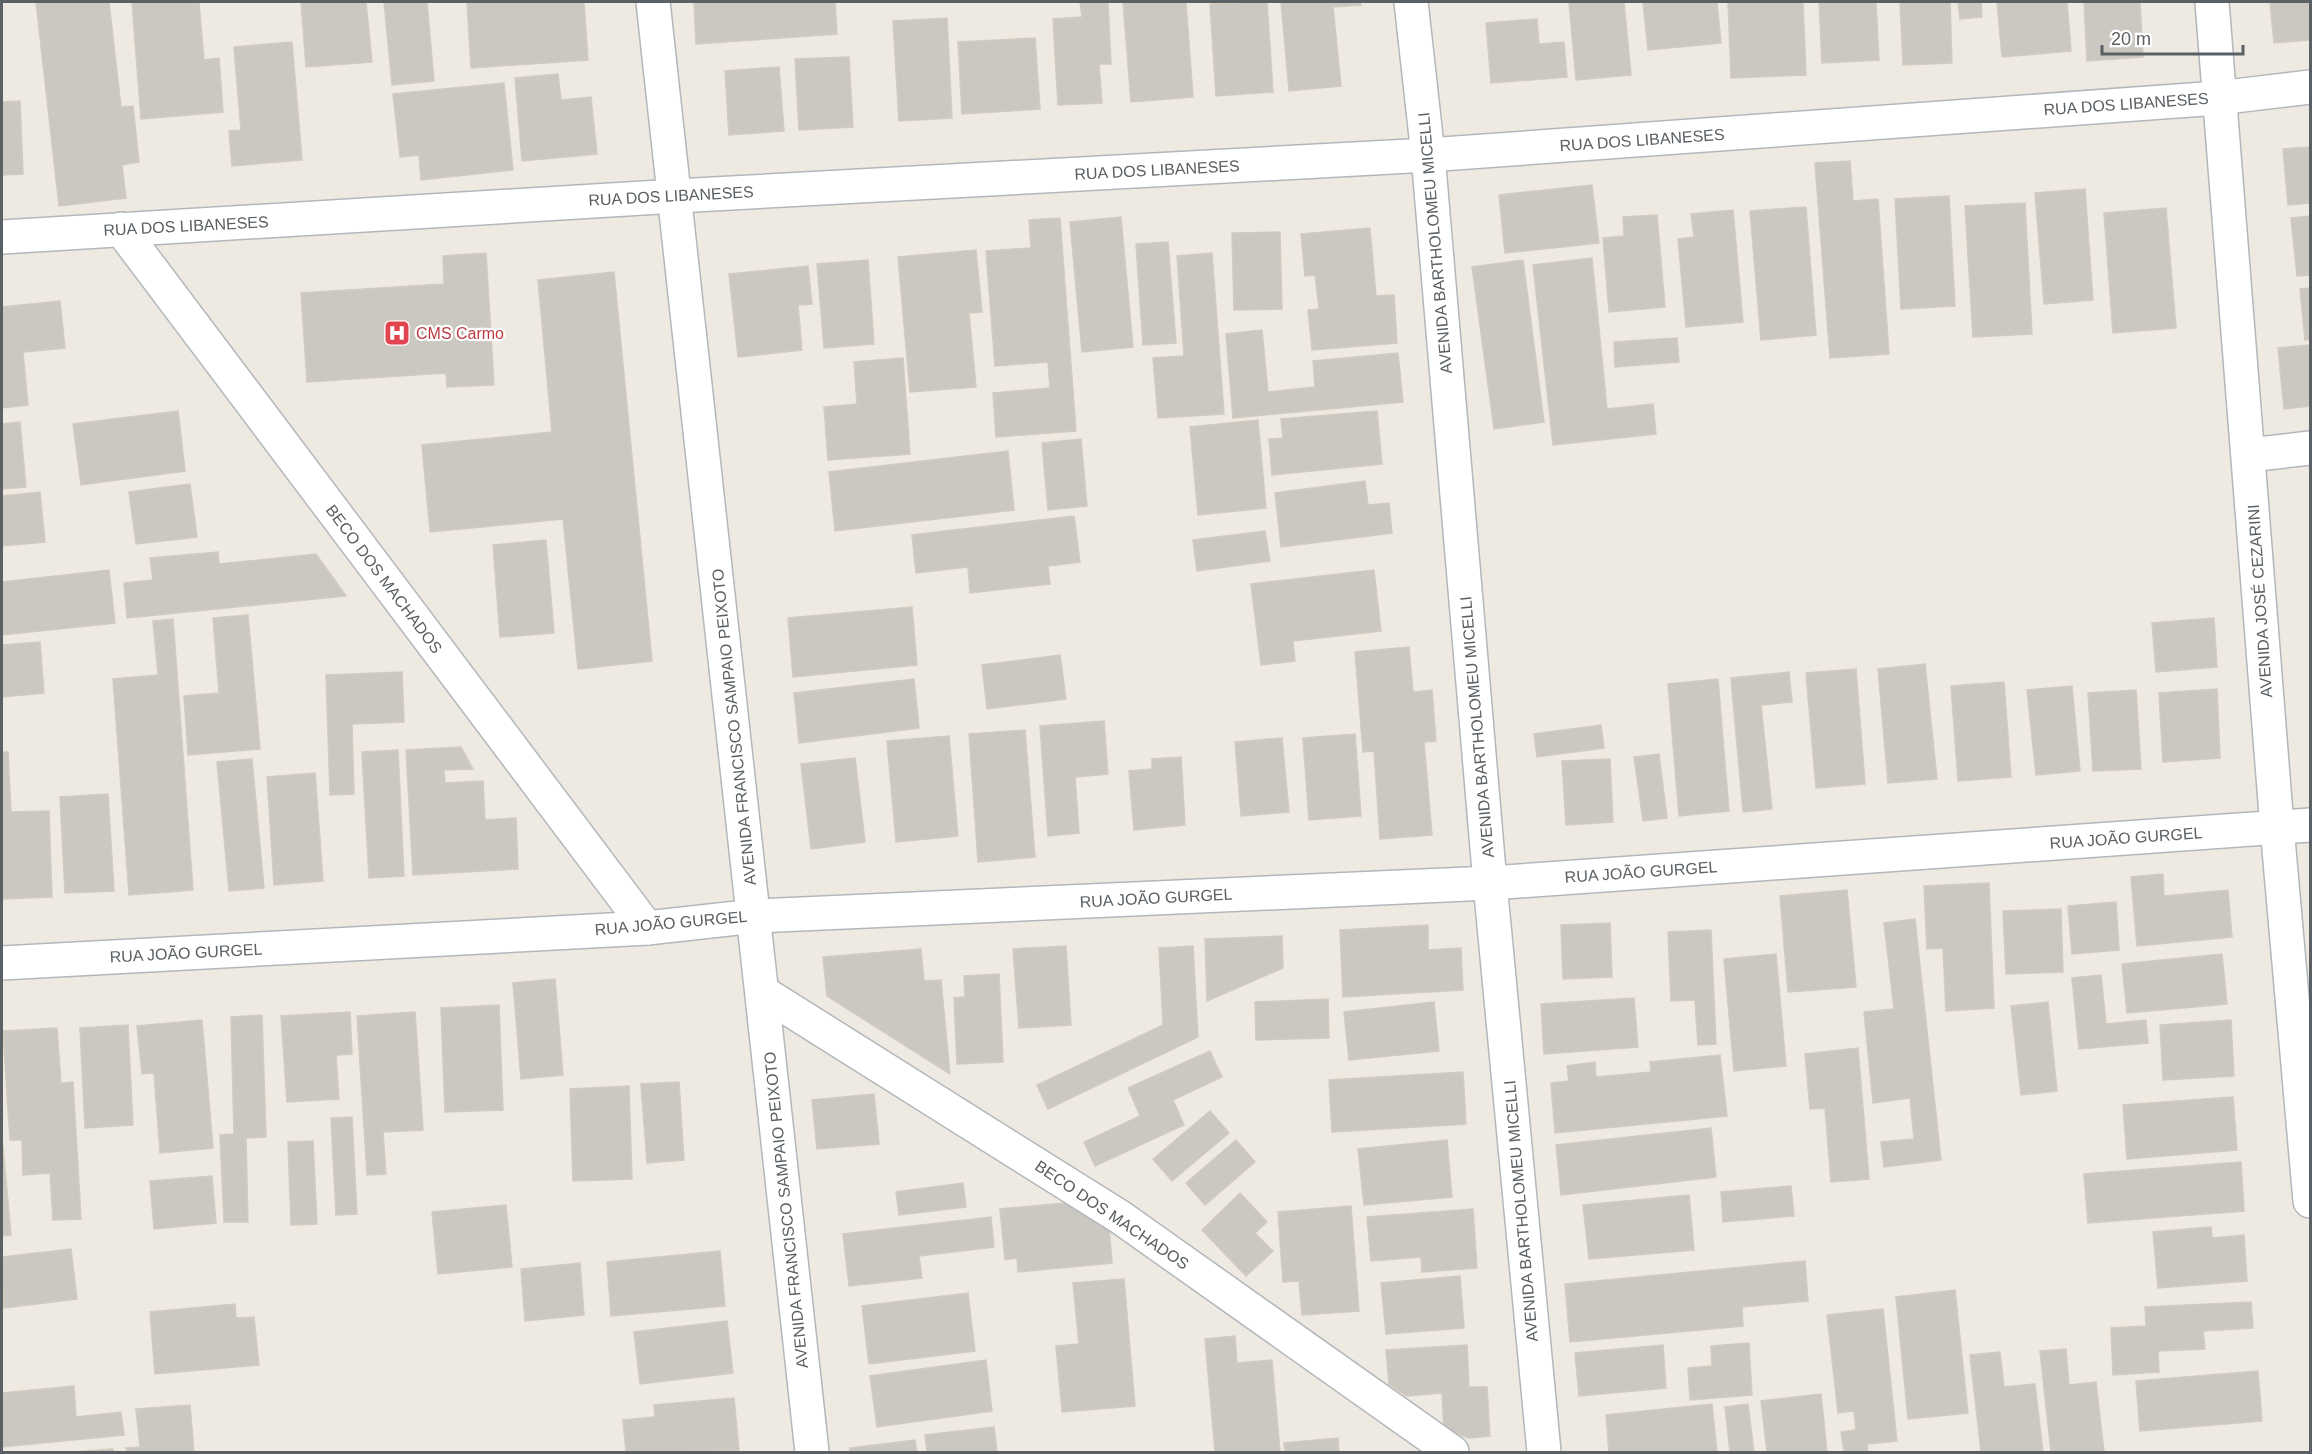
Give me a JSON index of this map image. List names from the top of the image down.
{
  "streets": {
    "street": [
      "RUA DOS LIBANESES",
      "AVENIDA BARTHOLOMEU MICELLI",
      "BECO DOS MACHADOS",
      "AVENIDA JOSÉ CEZARINI",
      "AVENIDA FRANCISCO SAMPAIO PEIXOTO",
      "RUA JOÃO GURGEL"
    ]
  },
  "crossings": [
    ["RUA DOS LIBANESES", "AVENIDA BARTHOLOMEU MICELLI"],
    ["RUA DOS LIBANESES", "BECO DOS MACHADOS"],
    ["RUA DOS LIBANESES", "AVENIDA JOSÉ CEZARINI"],
    ["RUA DOS LIBANESES", "AVENIDA FRANCISCO SAMPAIO PEIXOTO"],
    ["AVENIDA BARTHOLOMEU MICELLI", "RUA JOÃO GURGEL"],
    ["BECO DOS MACHADOS", "AVENIDA FRANCISCO SAMPAIO PEIXOTO"],
    ["BECO DOS MACHADOS", "RUA JOÃO GURGEL"],
    ["AVENIDA JOSÉ CEZARINI", "RUA JOÃO GURGEL"],
    ["AVENIDA FRANCISCO SAMPAIO PEIXOTO", "RUA JOÃO GURGEL"]
  ],
  "places": {
    "hospital": ["CMS Carmo"]
  },
  "scale_bar": "20 m"
}
